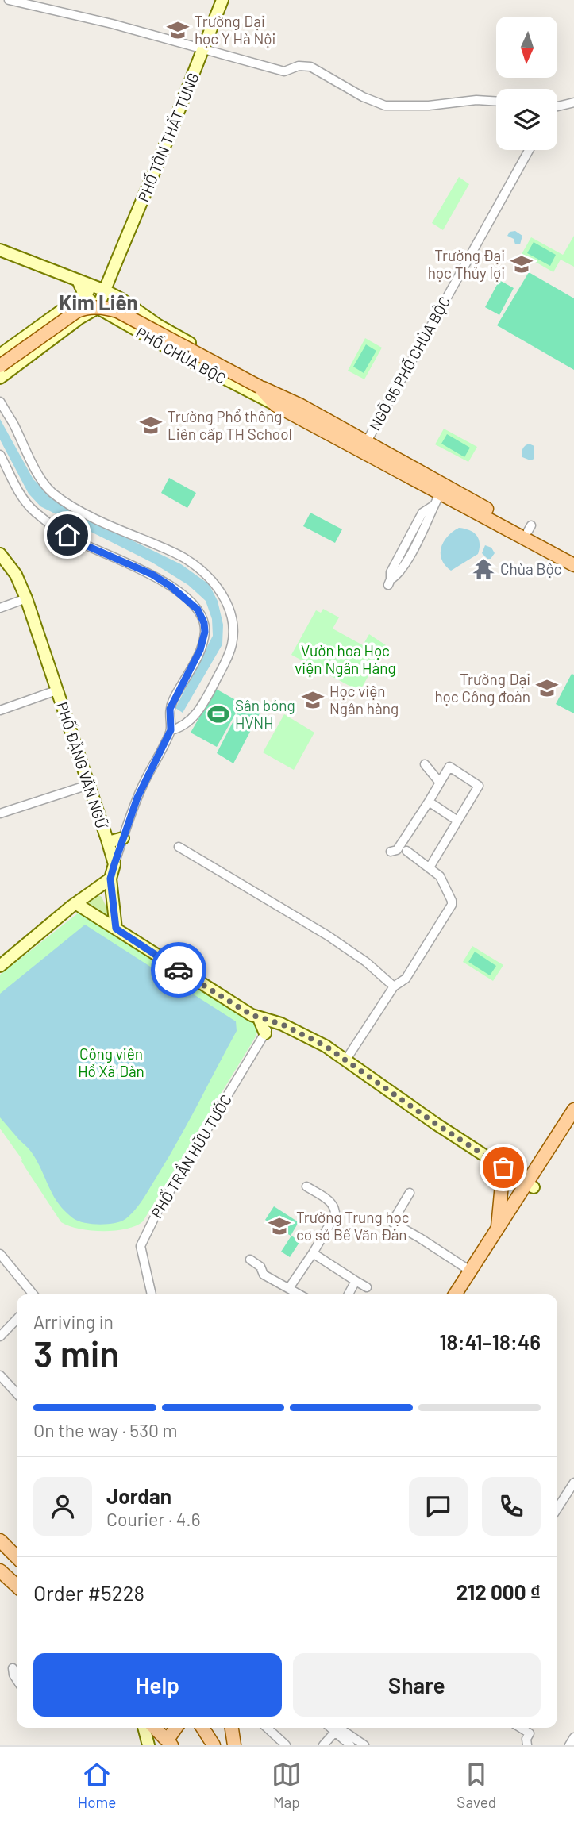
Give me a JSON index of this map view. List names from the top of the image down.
{
  "streets": {
    "main road": ["PHỐ CHÙA BỘC"],
    "street": [
      "PHỐ TÔN THẤT TÙNG",
      "NGÕ 95 PHỐ CHÙA BỘC",
      "PHỐ ĐẶNG VĂN NGỮ",
      "PHỐ TRẦN HỮU TƯỚC"
    ]
  },
  "crossings": [
    ["PHỐ TÔN THẤT TÙNG", "PHỐ CHÙA BỘC"],
    ["PHỐ CHÙA BỘC", "NGÕ 95 PHỐ CHÙA BỘC"]
  ],
  "districts": ["Kim Liên"],
  "parks": ["Vườn hoa Học viện Ngân Hàng", "Công viên Hồ Xã Đàn"],
  "places": {
    "school or university": [
      "Trường Đại học Y Hà Nội",
      "Trường Đại học Thủy lợi",
      "Trường Phổ thông Liên cấp TH School",
      "Trường Đại học Công đoàn",
      "Học viện Ngân hàng",
      "Trường Trung học cơ sở Bế Văn Đàn"
    ],
    "temple": ["Chùa Bộc"],
    "sports": ["Sân bóng HVNH"]
  },
  "north": "bottom",
  "page": {
    "heading": ["3 min", "Arriving in", "18:41–18:46"],
    "panel": [
      "Jordan",
      "Courier · 4.6",
      "Order #5228",
      "212 000 ₫"
    ],
    "bar": "On the way · 530 m",
    "buttons": ["Help", "Share"],
    "tabs": ["Home", "Map", "Saved"]
  }
}
